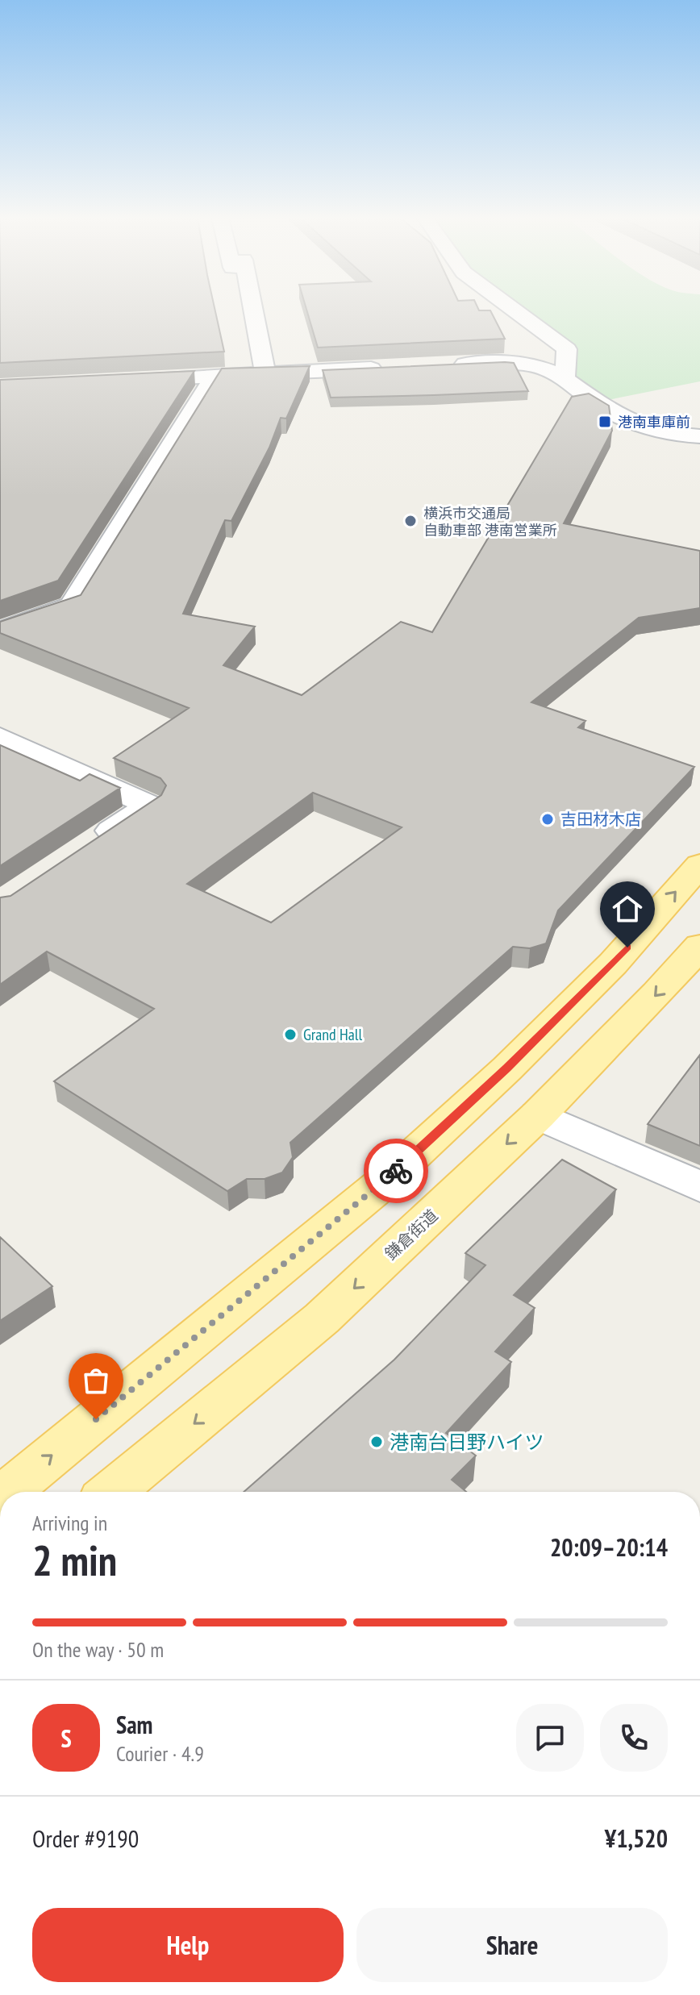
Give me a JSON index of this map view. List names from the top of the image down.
{
  "streets": {
    "main road": ["鎌倉街道"]
  },
  "places": {
    "transit": ["港南車庫前"],
    "other": [
      "横浜市交通局 自動車部 港南営業所",
      "吉田材木店",
      "Grand Hall",
      "港南台日野ハイツ"
    ]
  },
  "page": {
    "heading": ["2 min", "Arriving in", "20:09–20:14"],
    "panel": [
      "Sam",
      "Courier · 4.9",
      "Order #9190",
      "¥1,520"
    ],
    "bar": "On the way · 50 m",
    "round": "S",
    "buttons": ["Help", "Share"]
  }
}
